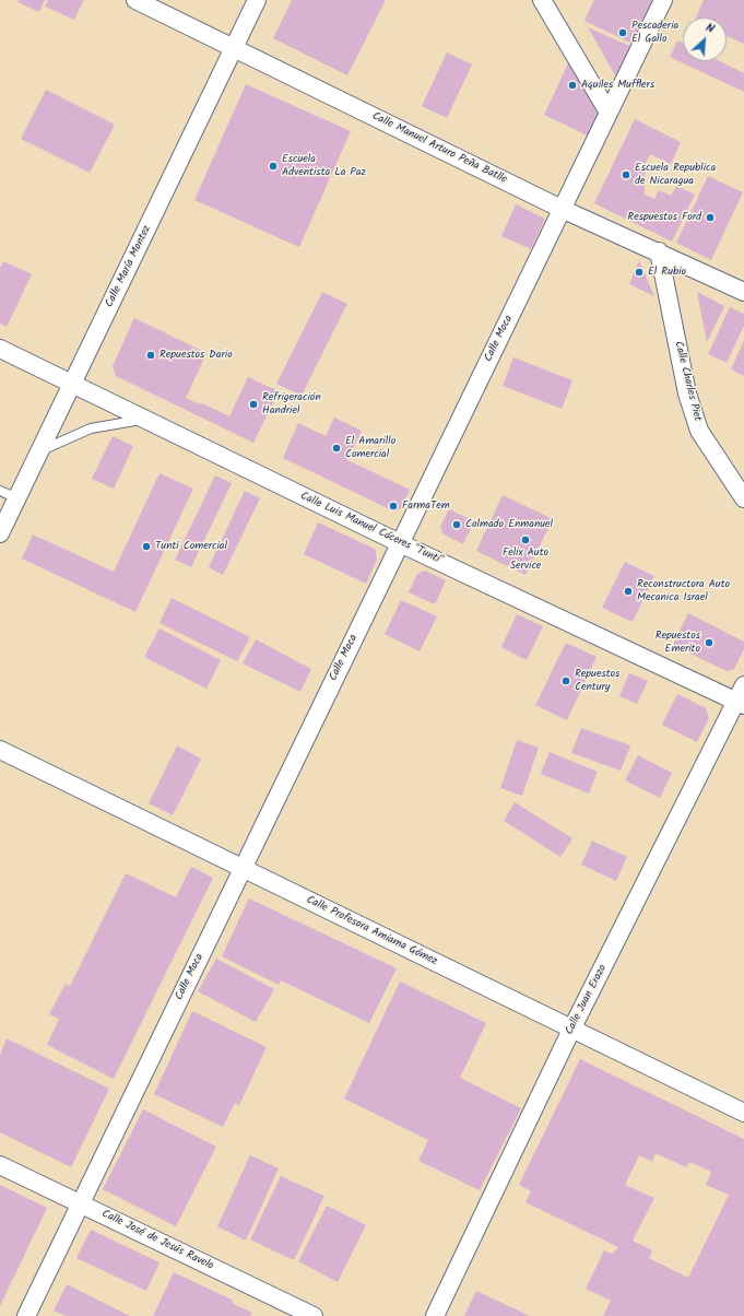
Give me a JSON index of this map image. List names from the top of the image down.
{
  "streets": {
    "street": [
      "Calle Manuel Arturo Peña Batlle",
      "Calle María Montez",
      "Calle Moca",
      "Calle Charles Piet",
      "Calle Luis Manuel Cáceres \"Tunti\"",
      "Calle Profesora Amiama Gómez",
      "Calle Juan Erazo",
      "Calle José de Jesús Ravelo"
    ]
  },
  "crossings": [
    ["Calle Manuel Arturo Peña Batlle", "Calle María Montez"],
    ["Calle Manuel Arturo Peña Batlle", "Calle Moca"],
    ["Calle Manuel Arturo Peña Batlle", "Calle Charles Piet"],
    ["Calle María Montez", "Calle Luis Manuel Cáceres \"Tunti\""],
    ["Calle Moca", "Calle Luis Manuel Cáceres \"Tunti\""],
    ["Calle Moca", "Calle Profesora Amiama Gómez"],
    ["Calle Moca", "Calle José de Jesús Ravelo"],
    ["Calle Luis Manuel Cáceres \"Tunti\"", "Calle Juan Erazo"],
    ["Calle Profesora Amiama Gómez", "Calle Juan Erazo"]
  ],
  "places": [
    "Pescaderia El Gallo",
    "Aquiles Mufflers",
    "Escuela Adventista La Paz",
    "Escuela Republica de Nicaragua",
    "Respuestos Ford",
    "El Rubio",
    "Repuestos Dario",
    "Refrigeración Handriel",
    "El Amarillo Comercial",
    "FarmaTem",
    "Colmado Enmanuel",
    "Felix Auto Service",
    "Tunti Comercial",
    "Reconstructora Auto Mecanica Israel",
    "Repuestos Emerito",
    "Repuestos Century"
  ],
  "north": "top right"
}
